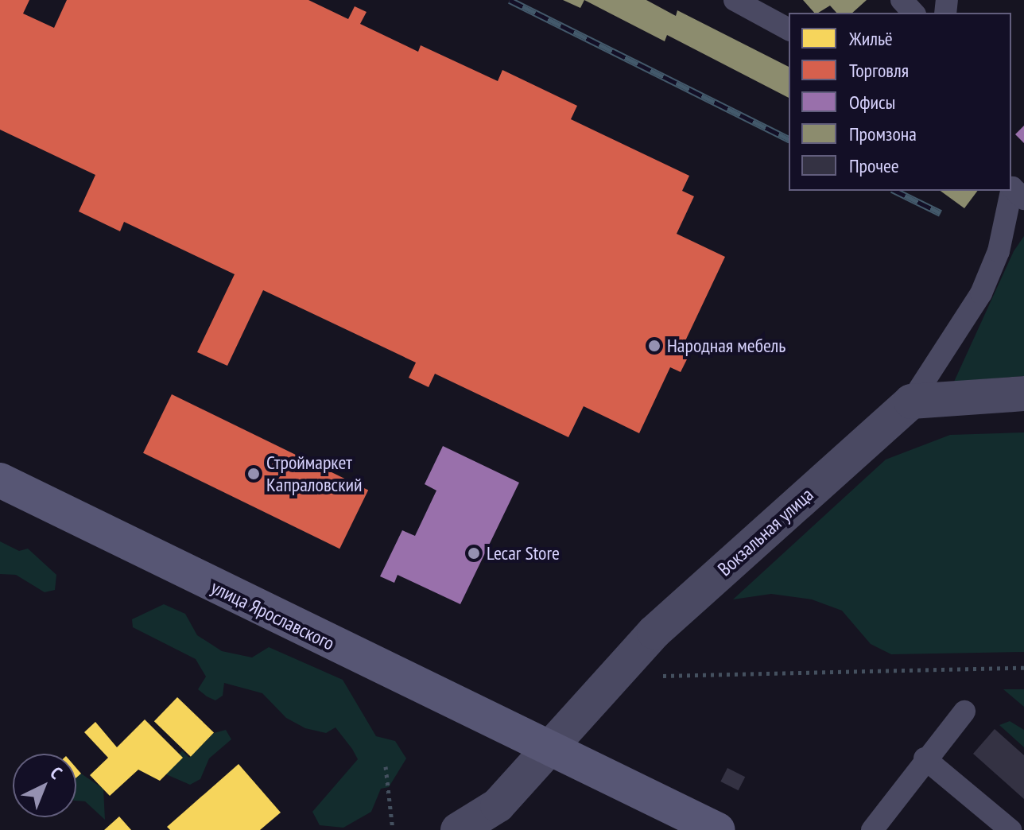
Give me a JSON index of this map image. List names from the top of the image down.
{
  "streets": {
    "street": ["Вокзальная улица", "улица Ярославского"]
  },
  "crossings": [
    ["Вокзальная улица", "улица Ярославского"]
  ],
  "places": ["Народная мебель", "Строймаркет Капраловский", "Lecar Store"],
  "legend": [
    "Жильё",
    "Торговля",
    "Офисы",
    "Промзона",
    "Прочее"
  ],
  "north": "top right"
}
